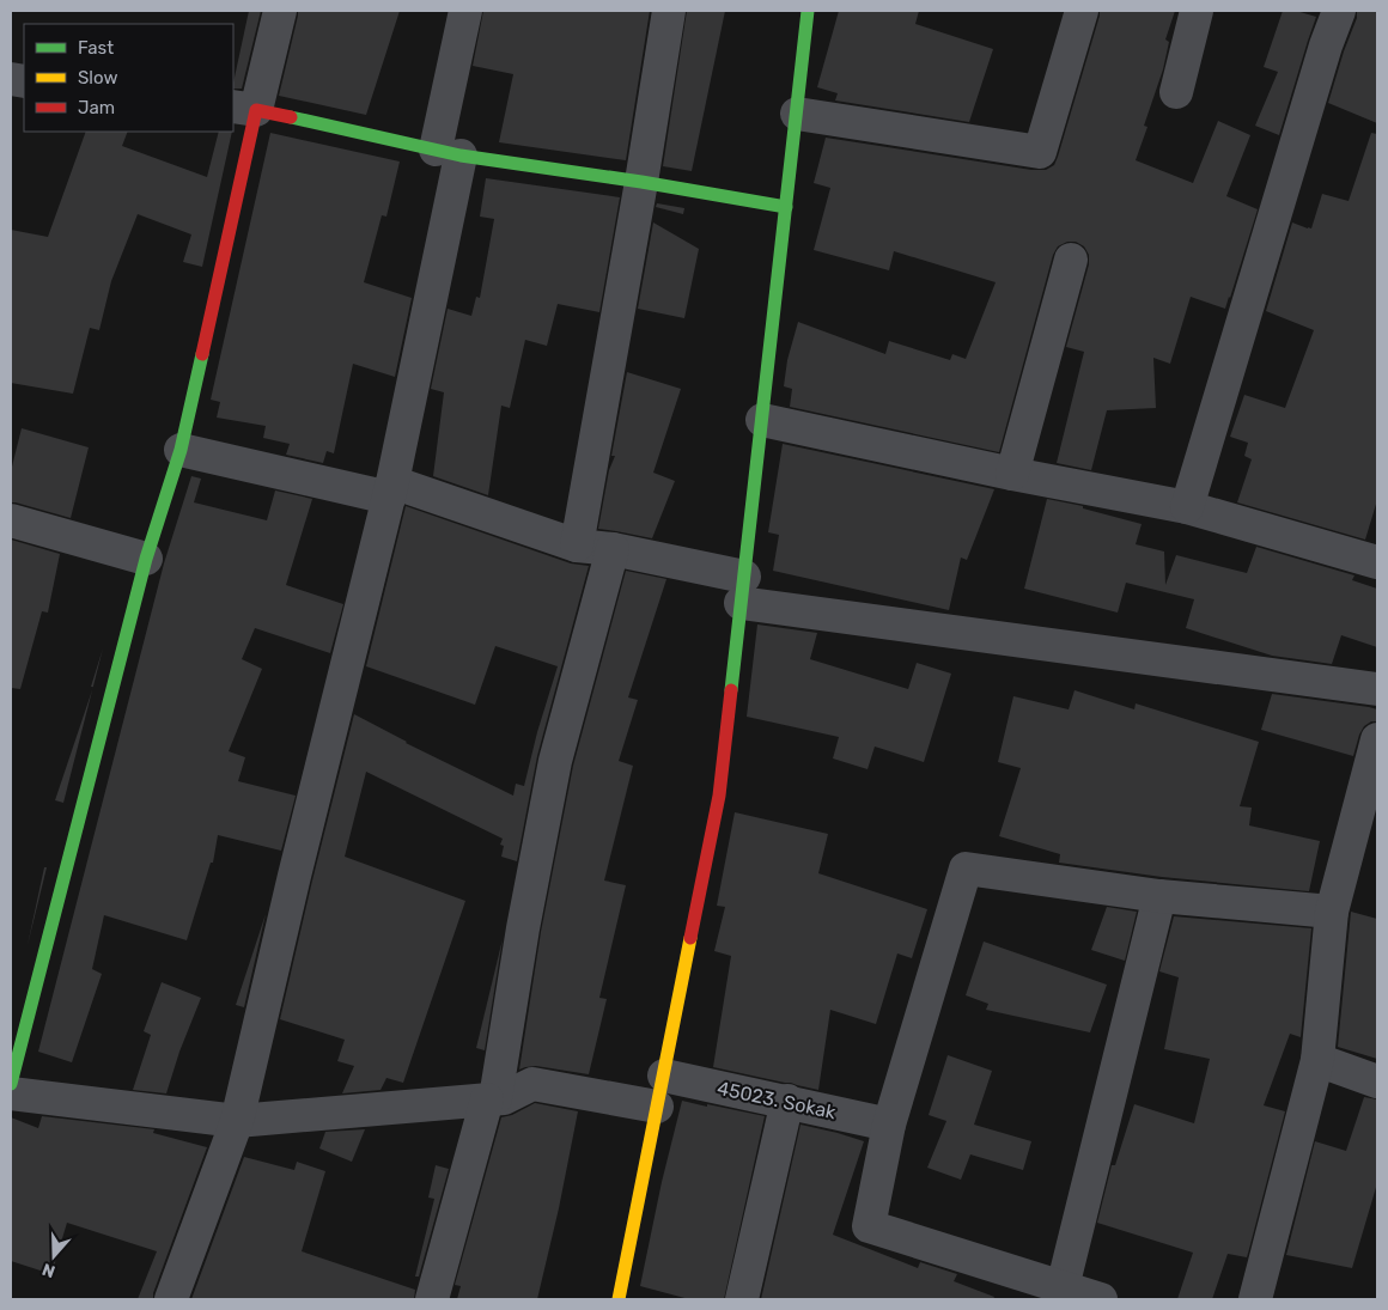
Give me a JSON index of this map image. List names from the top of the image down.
{
  "streets": {
    "street": ["45023. Sokak"]
  },
  "legend": ["Fast", "Slow", "Jam"],
  "north": "bottom"
}
